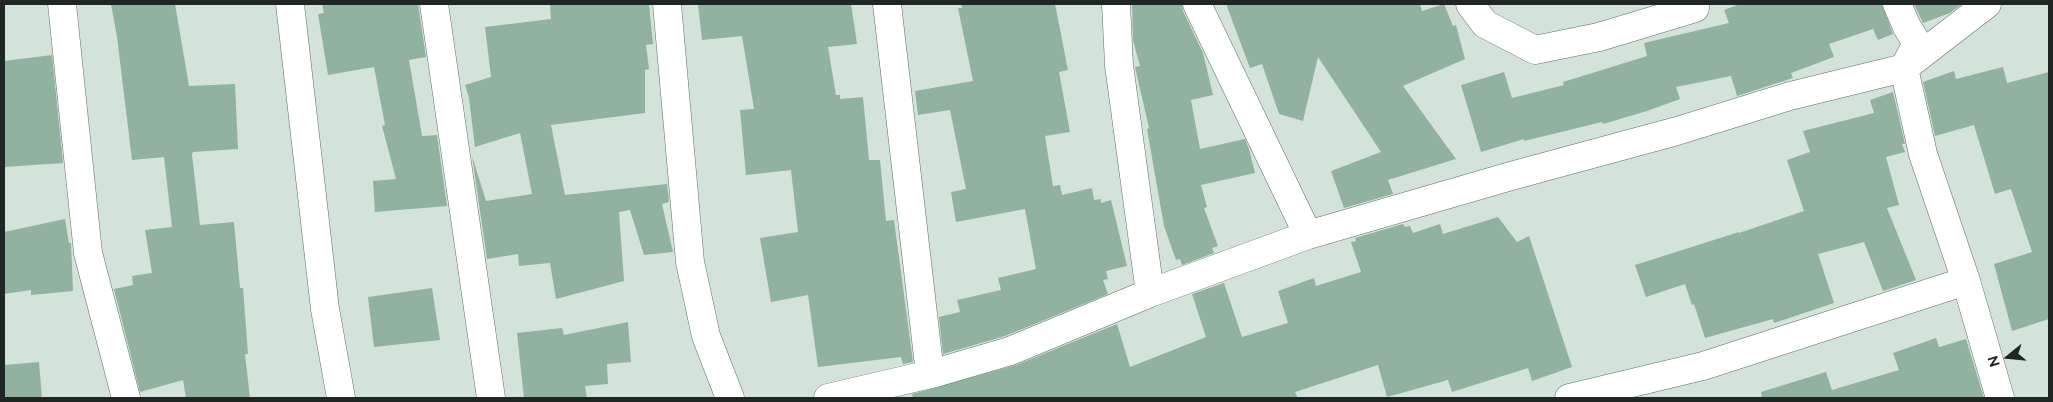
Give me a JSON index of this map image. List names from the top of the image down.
{
  "north": "left"
}
